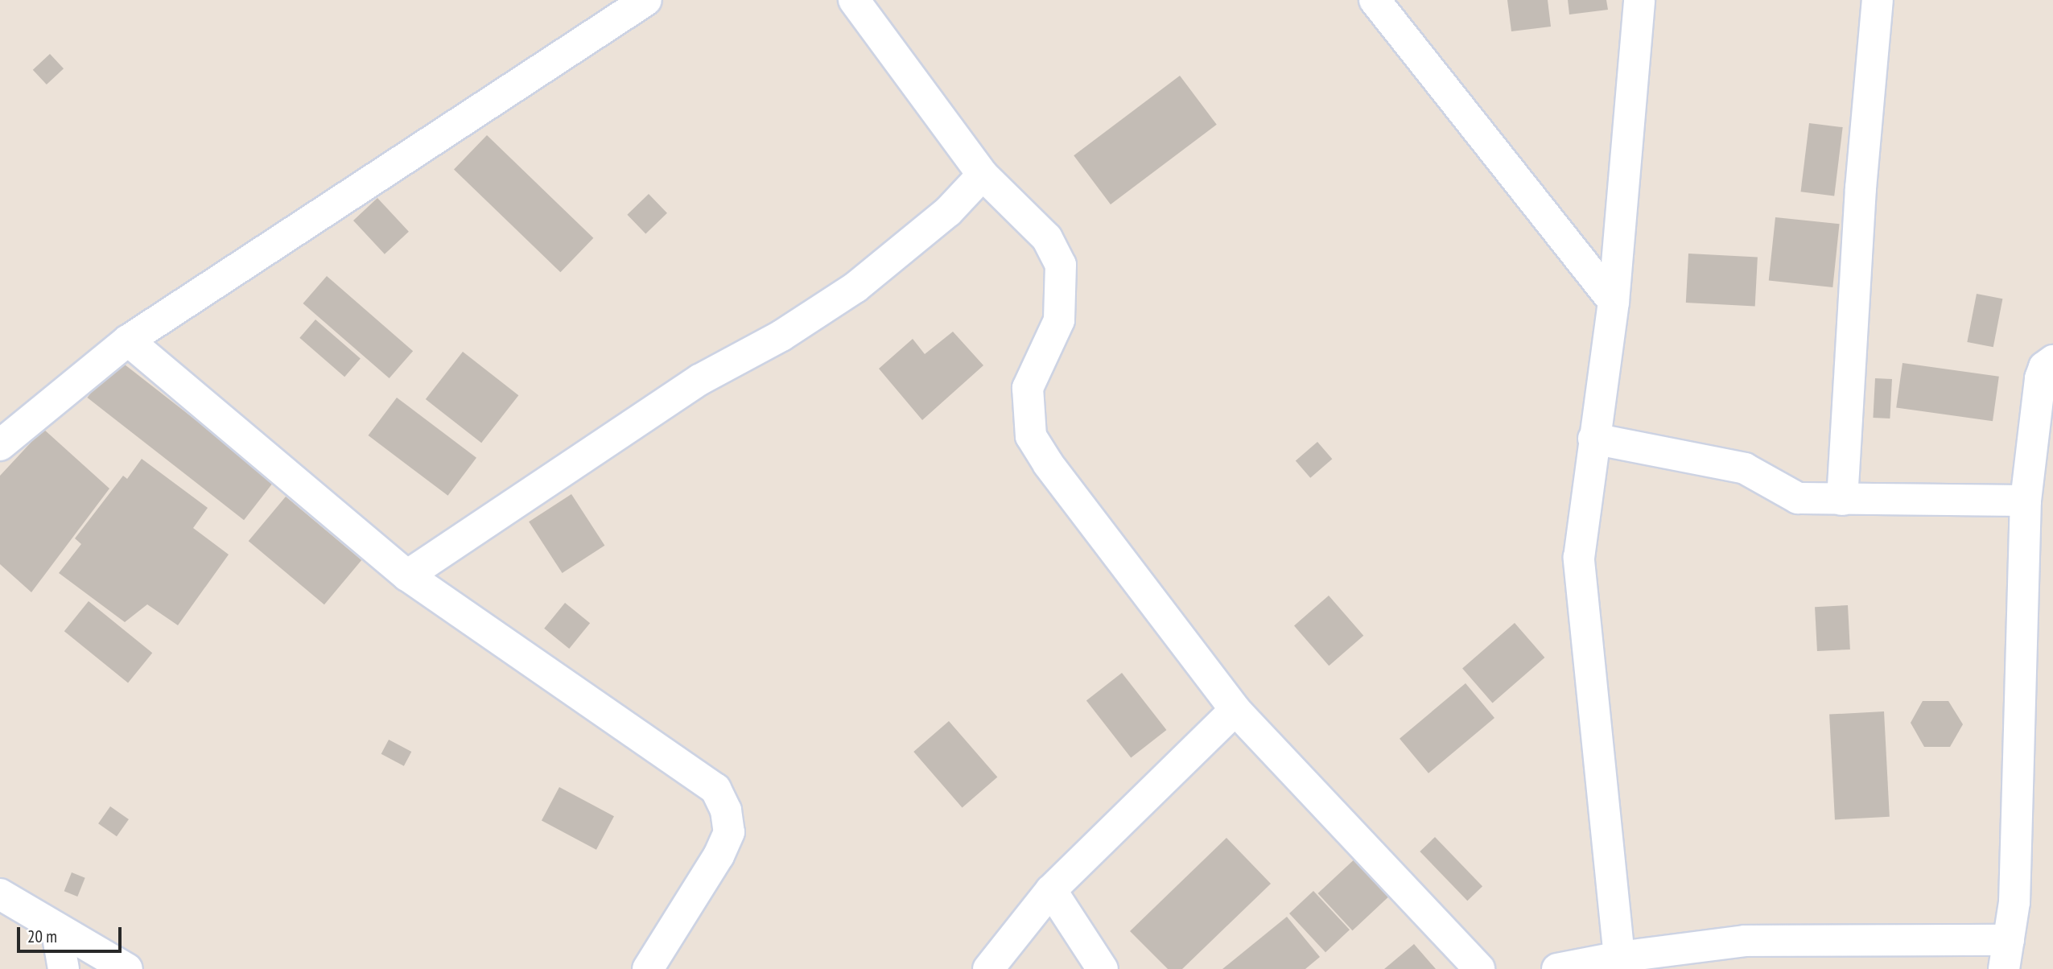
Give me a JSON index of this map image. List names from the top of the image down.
{
  "scale_bar": "20 m"
}
